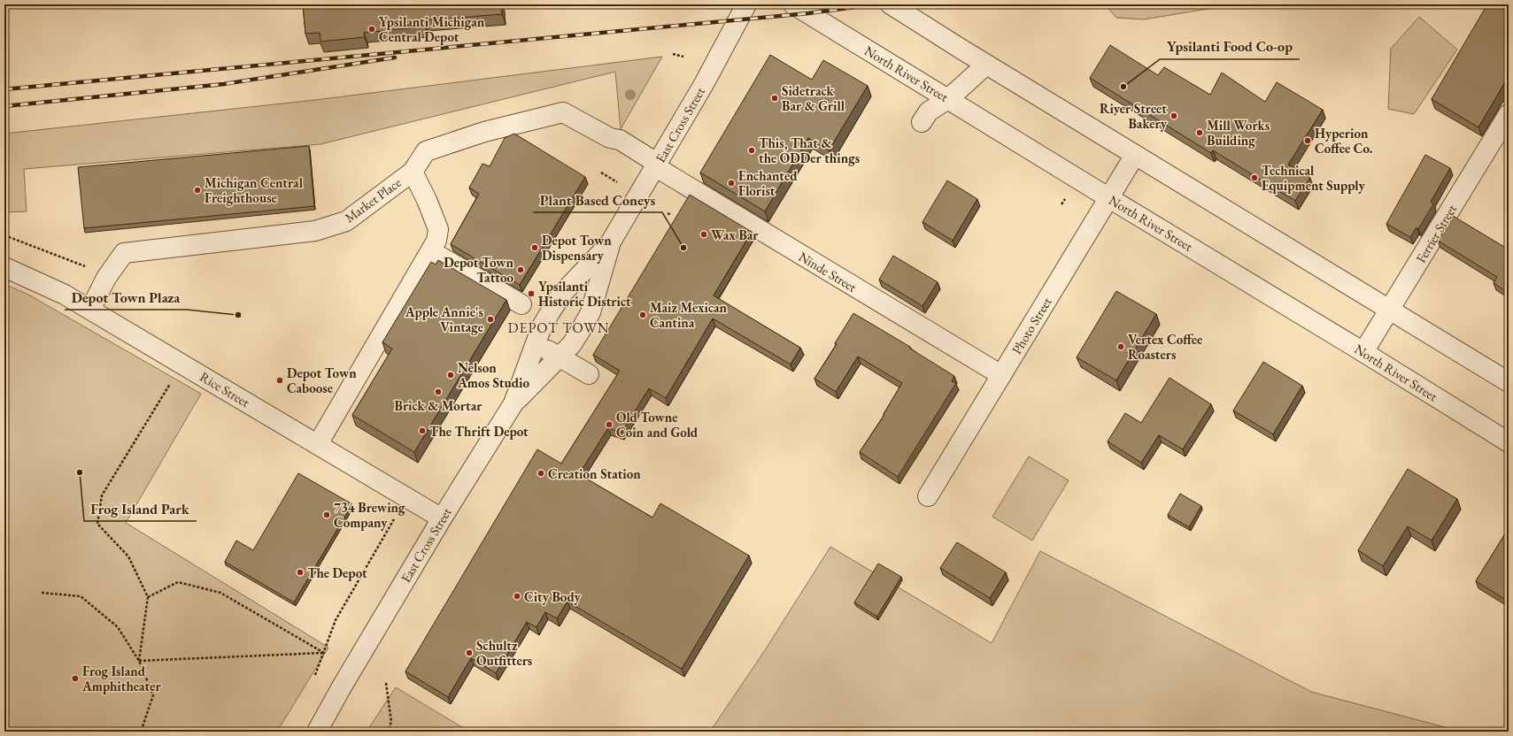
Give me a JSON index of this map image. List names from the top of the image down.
{
  "streets": {
    "street": [
      "North River Street",
      "East Cross Street",
      "Market Place",
      "Ferrier Street",
      "Ninde Street",
      "Photo Street",
      "Rice Street"
    ]
  },
  "crossings": [
    ["North River Street", "Ferrier Street"],
    ["North River Street", "Photo Street"],
    ["East Cross Street", "Market Place"],
    ["East Cross Street", "Ninde Street"],
    ["East Cross Street", "Rice Street"],
    ["Market Place", "Ninde Street"],
    ["Market Place", "Rice Street"],
    ["Ninde Street", "Photo Street"]
  ],
  "districts": ["DEPOT TOWN"],
  "places": [
    "Ypsilanti Michigan Central Depot",
    "Ypsilanti Food Co-op",
    "Sidetrack Bar & Grill",
    "River Street Bakery",
    "Mill Works Building",
    "Hyperion Coffee Co.",
    "This, That & the ODDer things",
    "Technical Equipment Supply",
    "Enchanted Florist",
    "Michigan Central Freighthouse",
    "Wax Bar",
    "Depot Town Dispensary",
    "Plant Based Coneys",
    "Depot Town Tattoo",
    "Ypsilanti Historic District",
    "Depot Town Plaza",
    "Maiz Mexican Cantina",
    "Apple Annie's Vintage",
    "Vertex Coffee Roasters",
    "Nelson Amos Studio",
    "Depot Town Caboose",
    "Brick & Mortar",
    "Old Towne Coin and Gold",
    "The Thrift Depot",
    "Frog Island Park",
    "Creation Station",
    "734 Brewing Company",
    "The Depot",
    "City Body",
    "Schultz Outfitters",
    "Frog Island Amphitheater"
  ]
}
